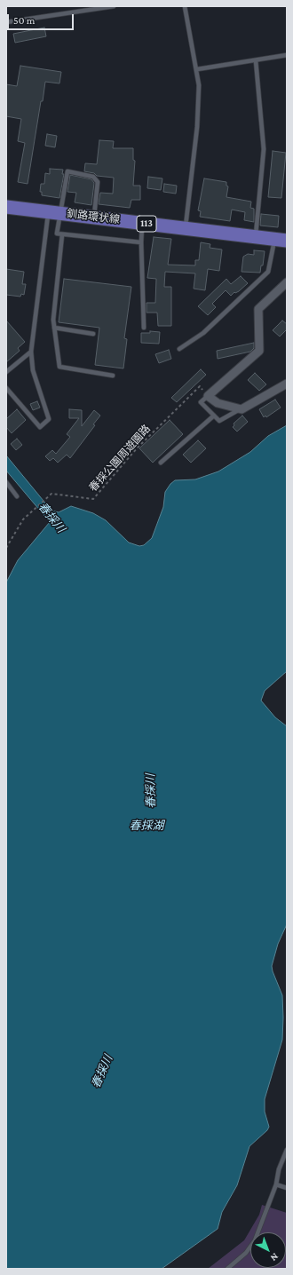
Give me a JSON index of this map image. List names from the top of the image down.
{
  "streets": {
    "main road": ["釧路環状線", "113"],
    "path": ["春採公園周遊園路"]
  },
  "water": ["春採川", "春採湖"],
  "scale_bar": "50 m",
  "north": "bottom right"
}
